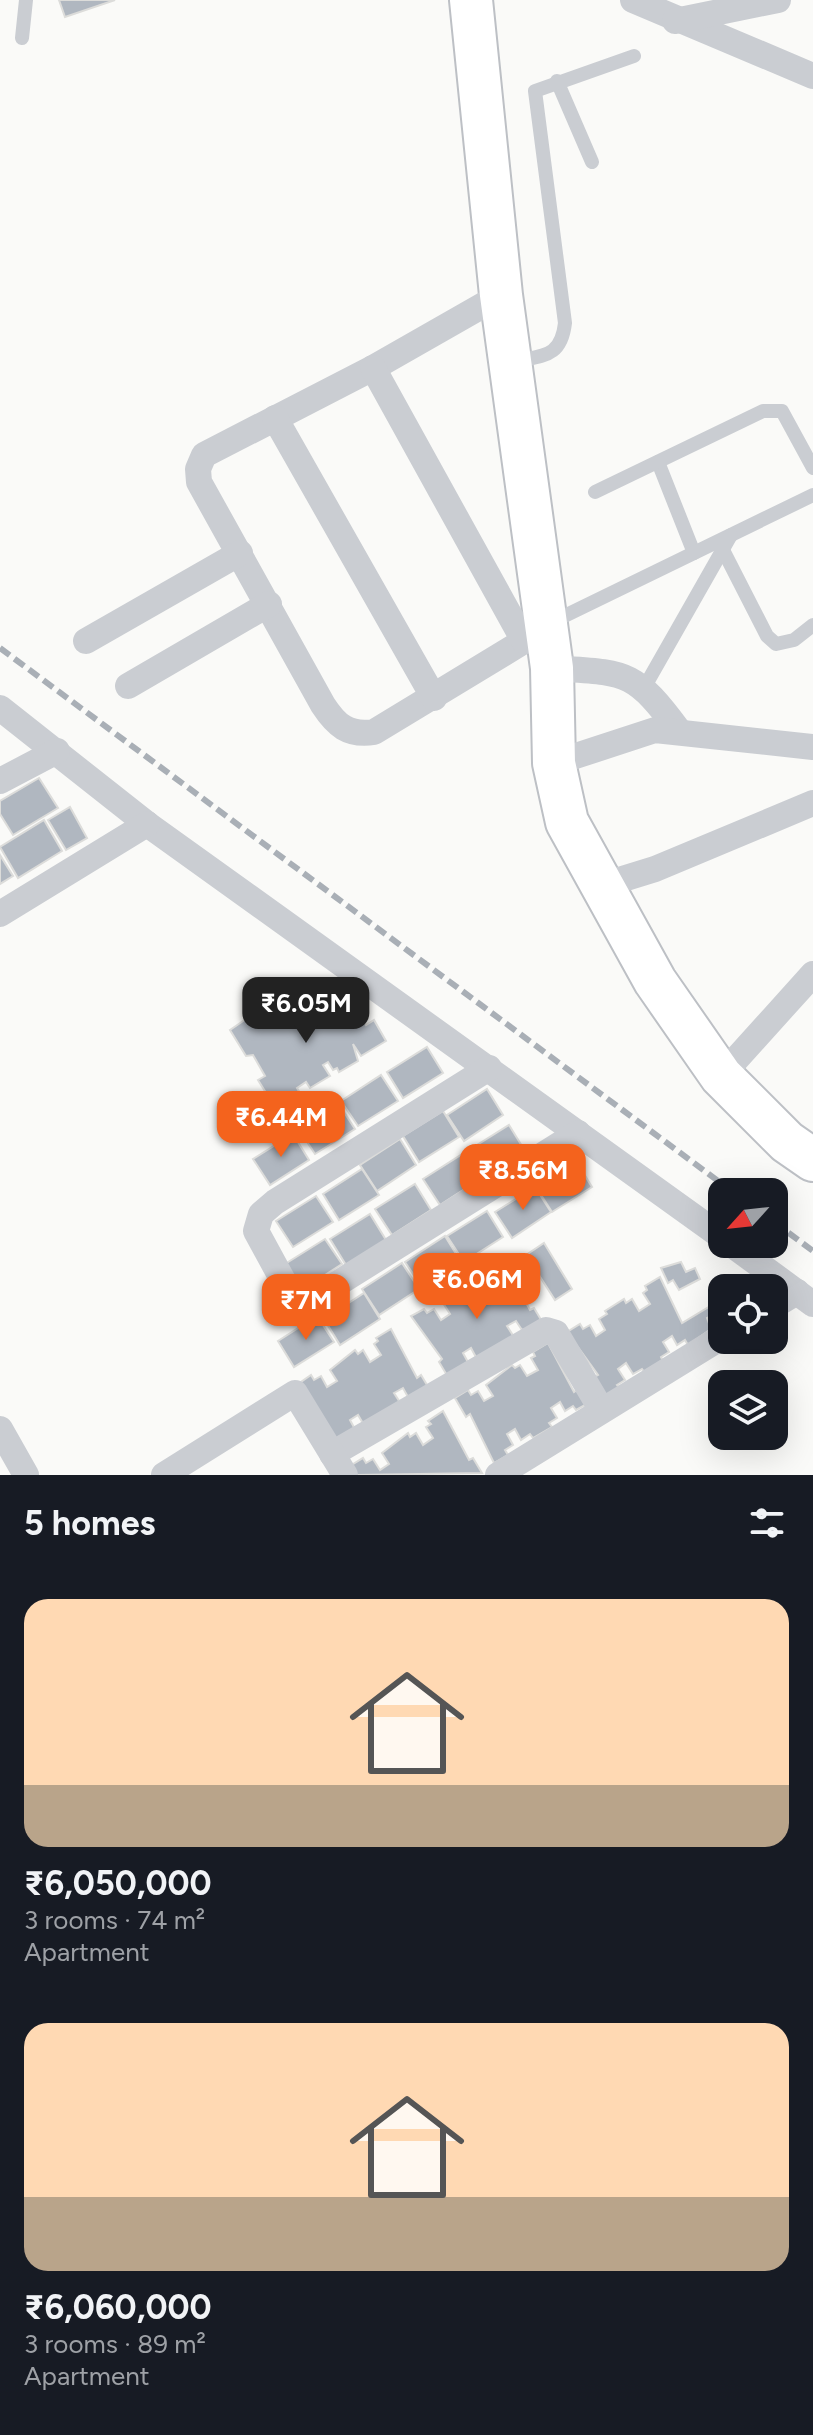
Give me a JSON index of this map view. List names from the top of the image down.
{
  "north": "bottom left",
  "page": {
    "price": [
      "₹6.05M",
      "₹6.44M",
      "₹8.56M",
      "₹6.06M",
      "₹7M"
    ],
    "heading": "5 homes",
    "list": [
      {
        "name": "₹6,050,000",
        "note": "3 rooms · 74 m² · Apartment"
      },
      {
        "name": "₹6,060,000",
        "note": "3 rooms · 89 m² · Apartment"
      }
    ]
  }
}
